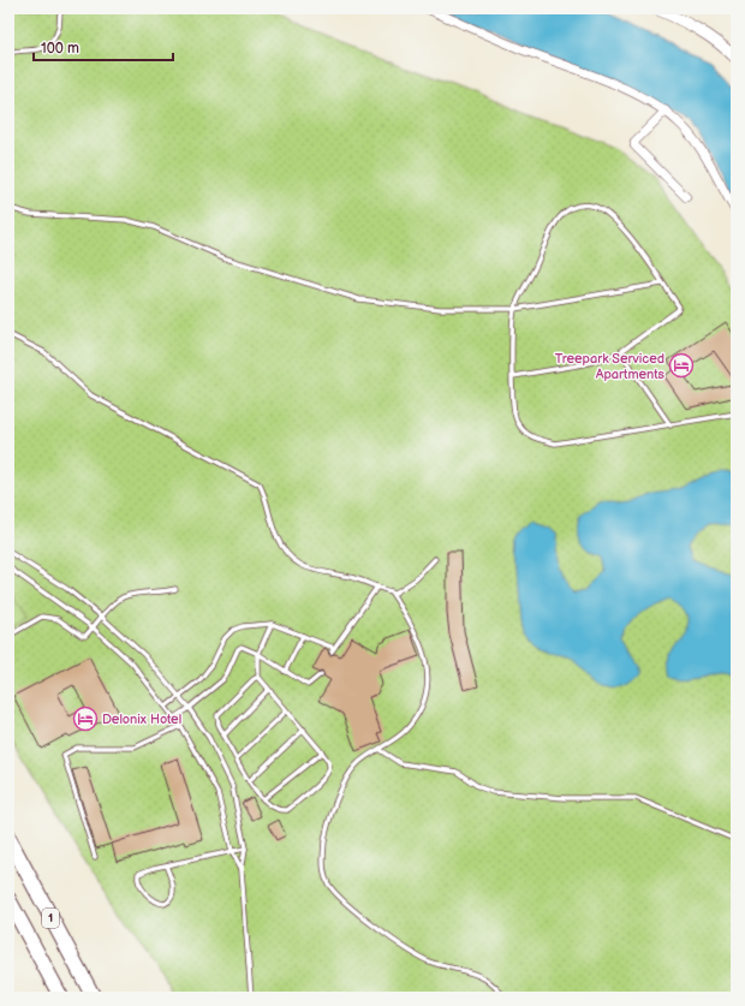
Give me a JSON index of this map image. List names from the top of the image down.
{
  "streets": {
    "highway": ["1"]
  },
  "places": {
    "hotel": ["Treepark Serviced Apartments", "Delonix Hotel"]
  },
  "scale_bar": "100 m"
}
